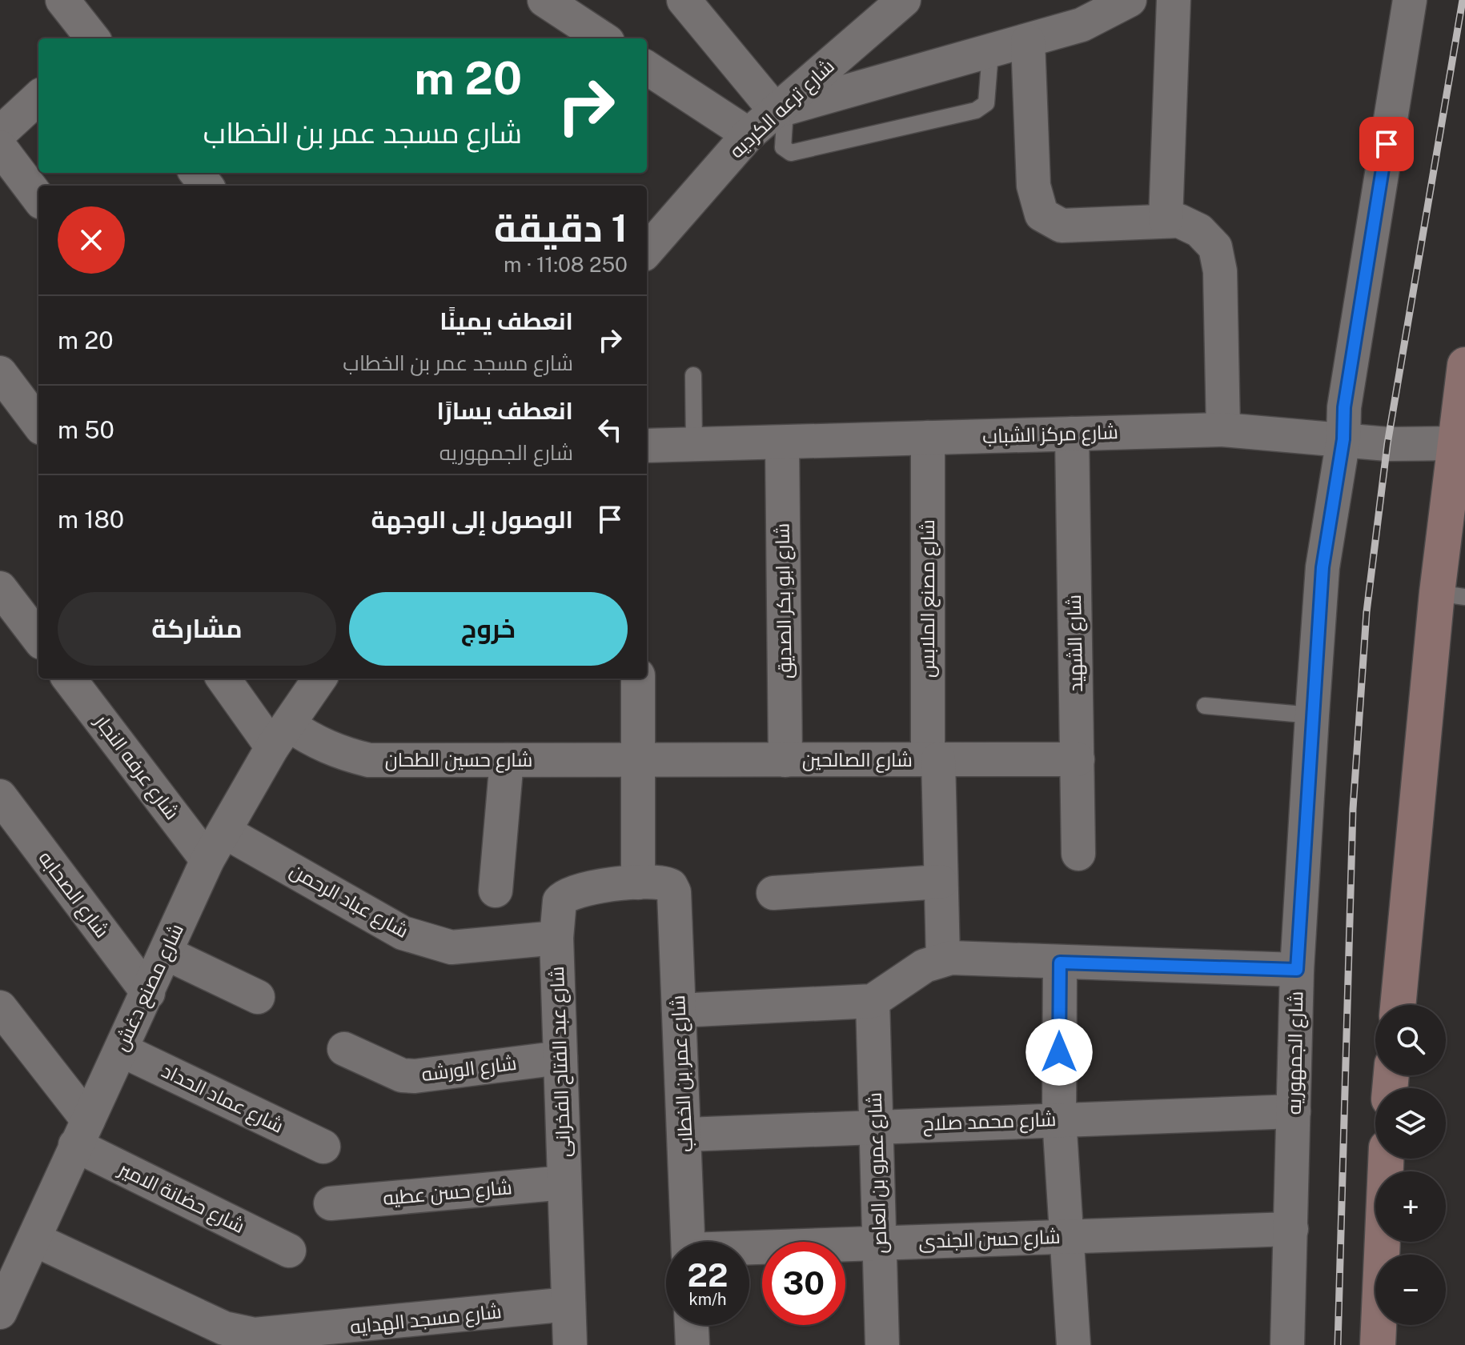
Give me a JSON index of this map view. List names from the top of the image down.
{
  "streets": {
    "street": [
      "شارع ترعه الكرديه",
      "شارع مركز الشباب",
      "شارع مصنع الملابس",
      "شارع ابو بكر الصديق",
      "شارع الشهيد",
      "شارع حسين الطحان",
      "شارع الصالحين",
      "شارع عرفه النجار",
      "شارع الصحابه",
      "شارع عباد الرحمن",
      "شارع مصنع دغش",
      "شارع الجمهوريه",
      "شارع عبد الفتاح الفخرانى",
      "شارع الورشه",
      "شارع عمر بن الخطاب",
      "شارع عماد الحداد",
      "شارع محمد صلاح",
      "شارع عمرو بن العاص",
      "شارع حسن عطيه",
      "شارع حضانة الامير",
      "شارع حسن الجندى",
      "شارع مسجد الهدايه"
    ]
  },
  "crossings": [
    ["شارع مركز الشباب", "شارع مصنع الملابس"],
    ["شارع مركز الشباب", "شارع ابو بكر الصديق"],
    ["شارع مركز الشباب", "شارع الشهيد"],
    ["شارع مركز الشباب", "شارع الجمهوريه"],
    ["شارع مصنع الملابس", "شارع الصالحين"],
    ["شارع ابو بكر الصديق", "شارع الصالحين"],
    ["شارع الشهيد", "شارع الصالحين"],
    ["شارع حسين الطحان", "شارع الصالحين"],
    ["شارع حسين الطحان", "شارع مصنع دغش"],
    ["شارع عرفه النجار", "شارع مصنع دغش"],
    ["شارع الصحابه", "شارع مصنع دغش"],
    ["شارع عباد الرحمن", "شارع مصنع دغش"],
    ["شارع عباد الرحمن", "شارع عبد الفتاح الفخرانى"],
    ["شارع مصنع دغش", "شارع عماد الحداد"],
    ["شارع مصنع دغش", "شارع حضانة الامير"],
    ["شارع مصنع دغش", "شارع مسجد الهدايه"],
    ["شارع الجمهوريه", "شارع محمد صلاح"],
    ["شارع الجمهوريه", "شارع حسن الجندى"],
    ["شارع عبد الفتاح الفخرانى", "شارع الورشه"],
    ["شارع عبد الفتاح الفخرانى", "شارع عمر بن الخطاب"],
    ["شارع عبد الفتاح الفخرانى", "شارع حسن عطيه"],
    ["شارع عبد الفتاح الفخرانى", "شارع مسجد الهدايه"],
    ["شارع عمر بن الخطاب", "شارع محمد صلاح"],
    ["شارع محمد صلاح", "شارع عمرو بن العاص"],
    ["شارع عمرو بن العاص", "شارع حسن الجندى"]
  ],
  "page": {
    "turn": ["20 m", "شارع مسجد عمر بن الخطاب"],
    "heading": ["1 دقيقة", "250 m · 11:08"],
    "list": [
      {
        "name": "انعطف يمينًا",
        "note": "شارع مسجد عمر بن الخطاب",
        "value": "20 m"
      },
      {
        "name": "انعطف يسارًا",
        "note": "شارع الجمهوريه",
        "value": "50 m"
      },
      {
        "name": "الوصول إلى الوجهة",
        "value": "180 m"
      }
    ],
    "buttons": ["خروج", "مشاركة"],
    "map_buttons": ["+", "−"],
    "speed": "22 km/h",
    "limit": "30"
  }
}
